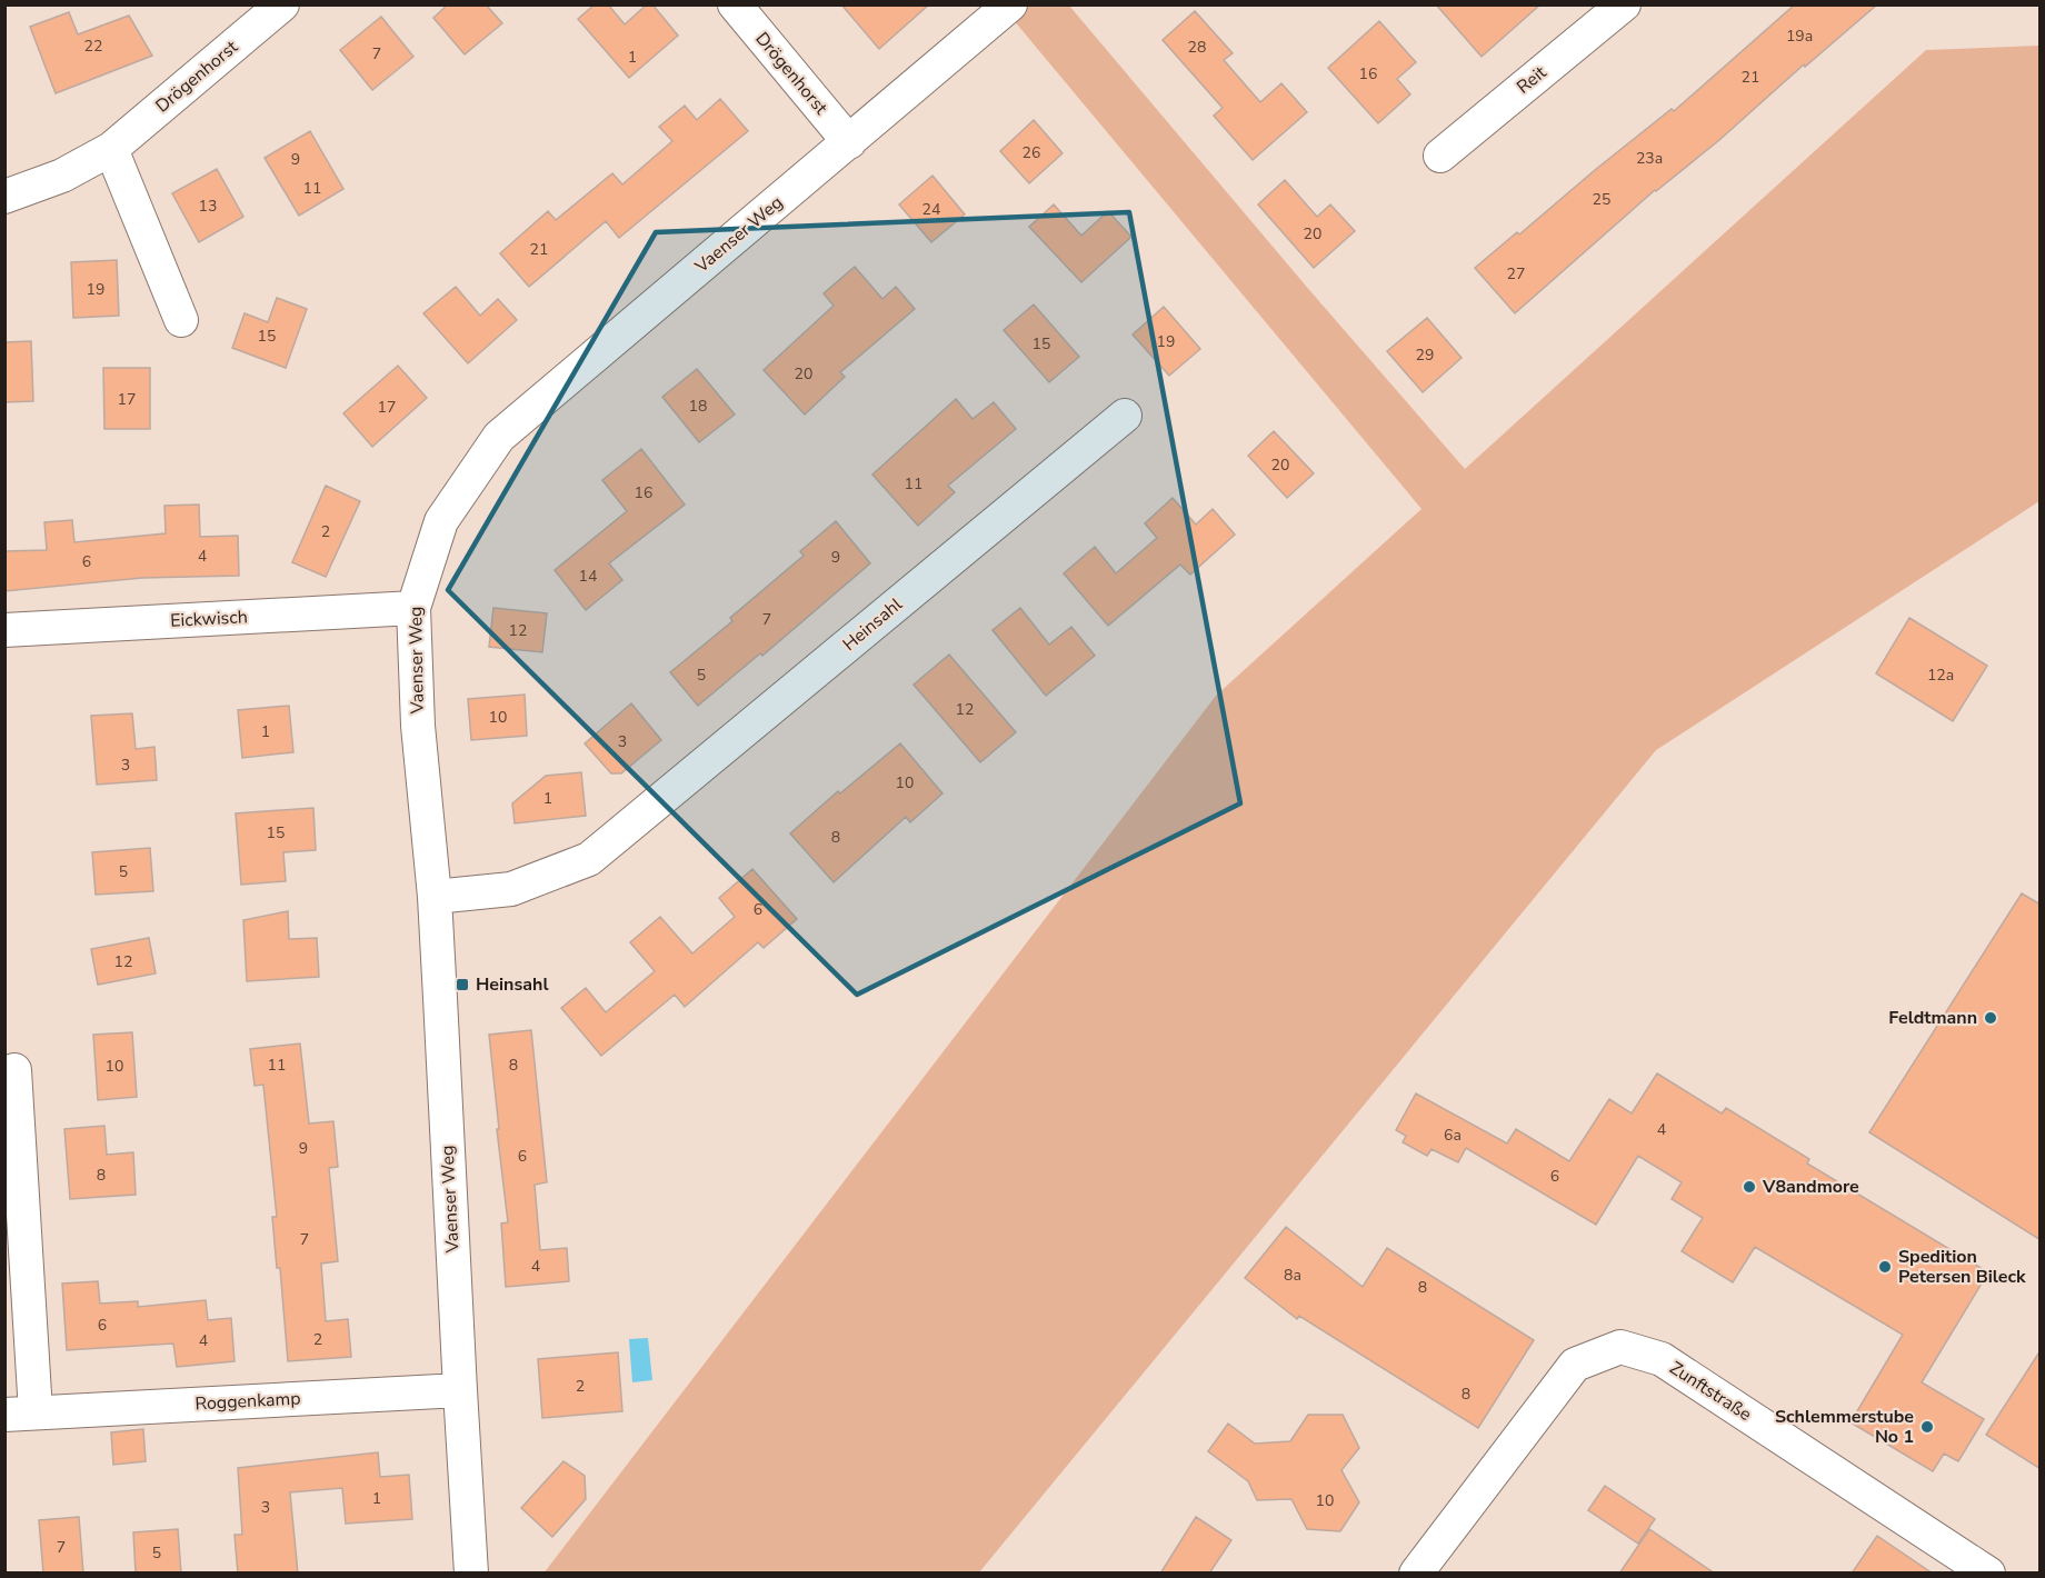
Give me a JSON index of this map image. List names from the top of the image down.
{
  "streets": {
    "street": [
      "Drögenhorst",
      "Reit",
      "Vaenser Weg",
      "Eickwisch",
      "Heinsahl",
      "Zunftstraße",
      "Roggenkamp"
    ]
  },
  "crossings": [
    ["Drögenhorst", "Vaenser Weg"],
    ["Vaenser Weg", "Eickwisch"],
    ["Vaenser Weg", "Heinsahl"],
    ["Vaenser Weg", "Roggenkamp"]
  ],
  "places": {
    "transit": ["Heinsahl"],
    "other": [
      "Feldtmann",
      "V8andmore",
      "Spedition Petersen Bileck",
      "Schlemmerstube No 1"
    ]
  },
  "house_numbers": [
    "19a",
    "22",
    "28",
    "7",
    "1",
    "16",
    "21",
    "26",
    "23a",
    "9",
    "11",
    "25",
    "13",
    "24",
    "20",
    "21",
    "27",
    "19",
    "15",
    "19",
    "15",
    "29",
    "20",
    "17",
    "18",
    "17",
    "20",
    "11",
    "16",
    "2",
    "4",
    "9",
    "6",
    "14",
    "7",
    "12",
    "5",
    "12a",
    "12",
    "10",
    "1",
    "3",
    "3",
    "10",
    "1",
    "15",
    "8",
    "5",
    "6",
    "12",
    "11",
    "8",
    "10",
    "4",
    "6a",
    "9",
    "6",
    "8",
    "6",
    "7",
    "4",
    "8a",
    "8",
    "6",
    "2",
    "4",
    "2",
    "8",
    "1",
    "10",
    "3",
    "7",
    "5"
  ]
}
